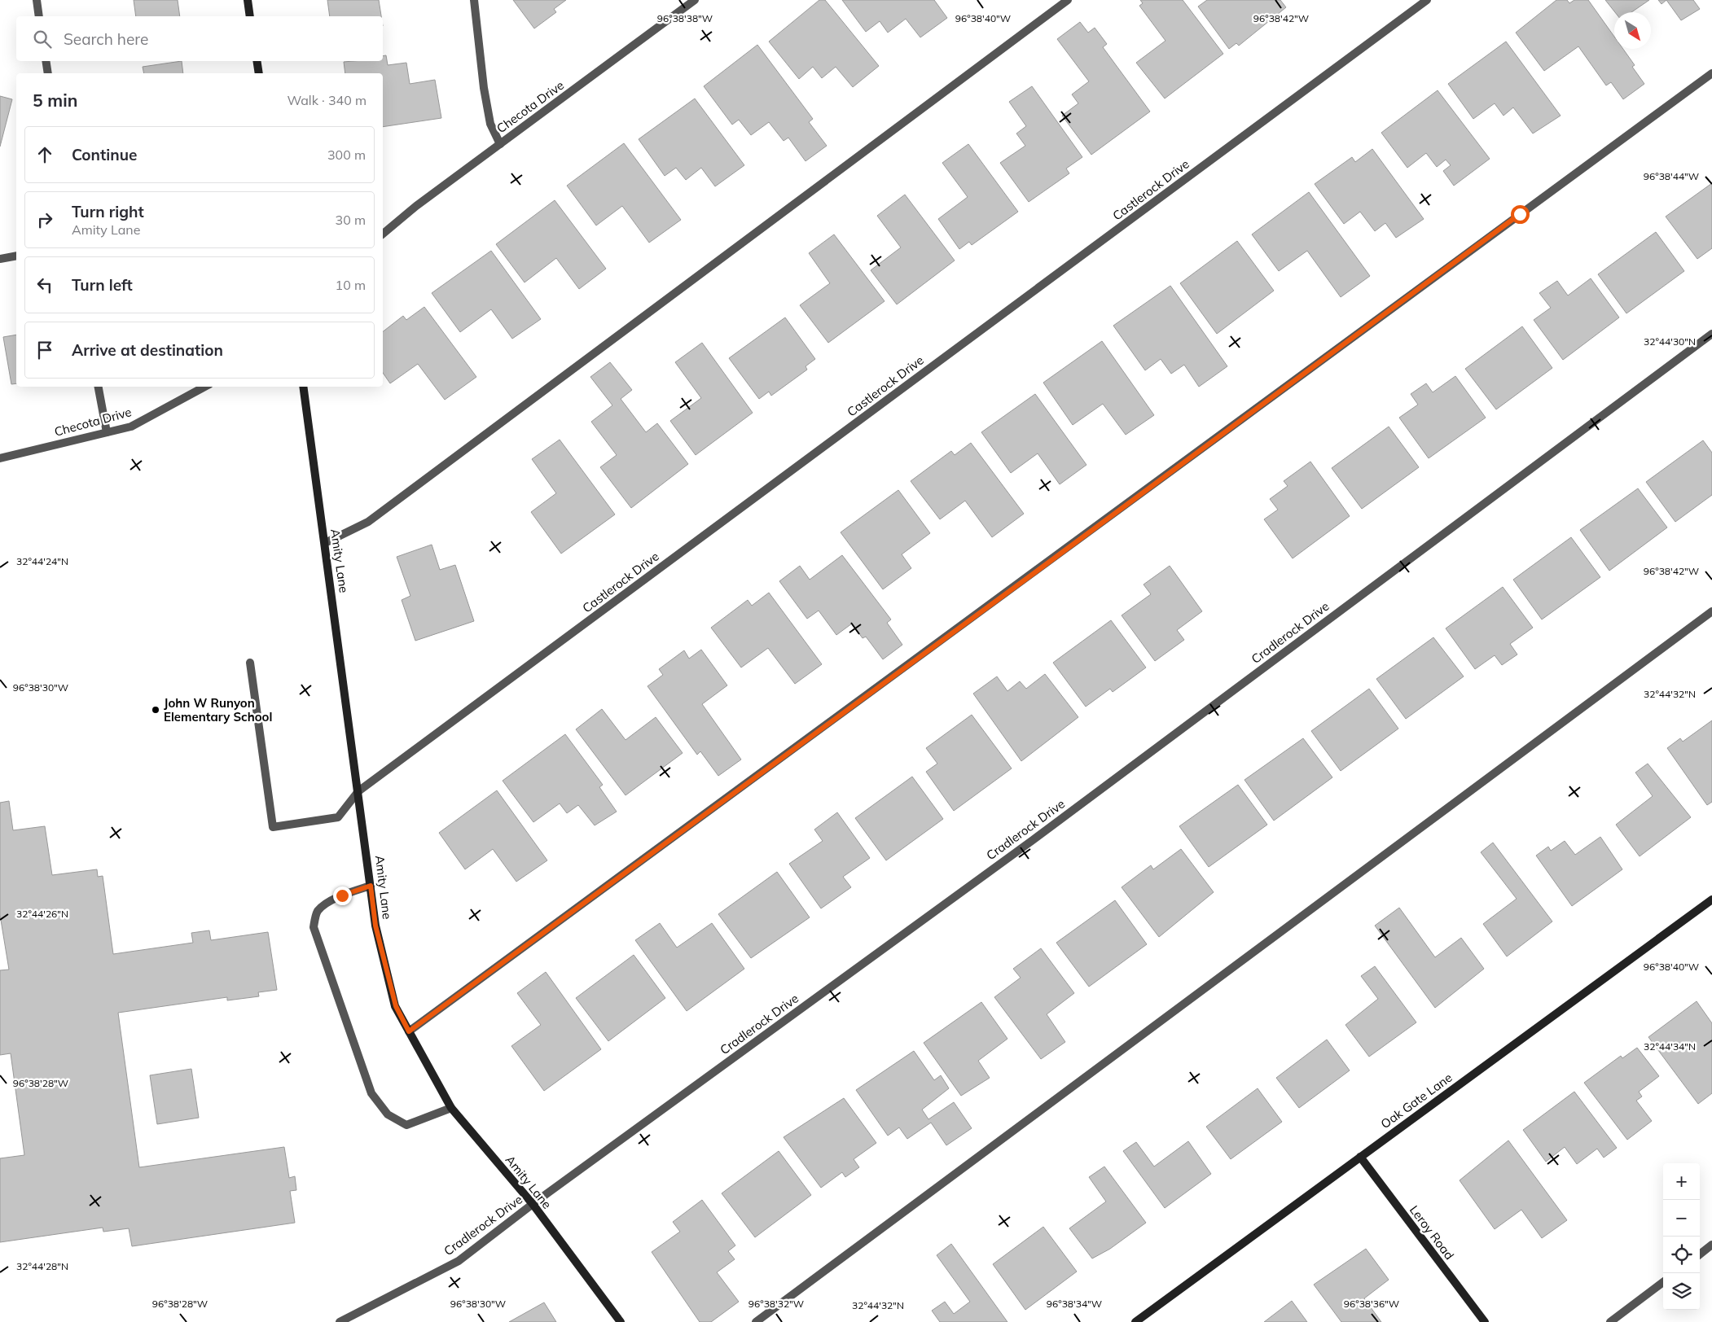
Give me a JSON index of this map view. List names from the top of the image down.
{
  "streets": {
    "street": [
      "Checota Drive",
      "Castlerock Drive",
      "Amity Lane",
      "Cradlerock Drive",
      "Oak Gate Lane",
      "Leroy Road"
    ]
  },
  "crossings": [
    ["Castlerock Drive", "Amity Lane"],
    ["Amity Lane", "Cradlerock Drive"],
    ["Oak Gate Lane", "Leroy Road"]
  ],
  "places": ["John W Runyon Elementary School"],
  "north": "bottom right",
  "page": {
    "search": "Search here",
    "heading": ["5 min", "Walk · 340 m"],
    "list": [
      ["Continue", "300 m"],
      ["Turn right", "Amity Lane", "30 m"],
      ["Turn left", "10 m"],
      "Arrive at destination"
    ],
    "map_buttons": ["+", "−"]
  },
  "coordinates": [
    "96°38'42\"W",
    "96°38'38\"W",
    "96°38'40\"W",
    "96°38'44\"W",
    "32°44'30\"N",
    "32°44'24\"N",
    "96°38'30\"W",
    "32°44'32\"N",
    "32°44'26\"N",
    "32°44'34\"N",
    "96°38'28\"W",
    "32°44'28\"N",
    "96°38'32\"W",
    "96°38'34\"W",
    "96°38'36\"W"
  ]
}
